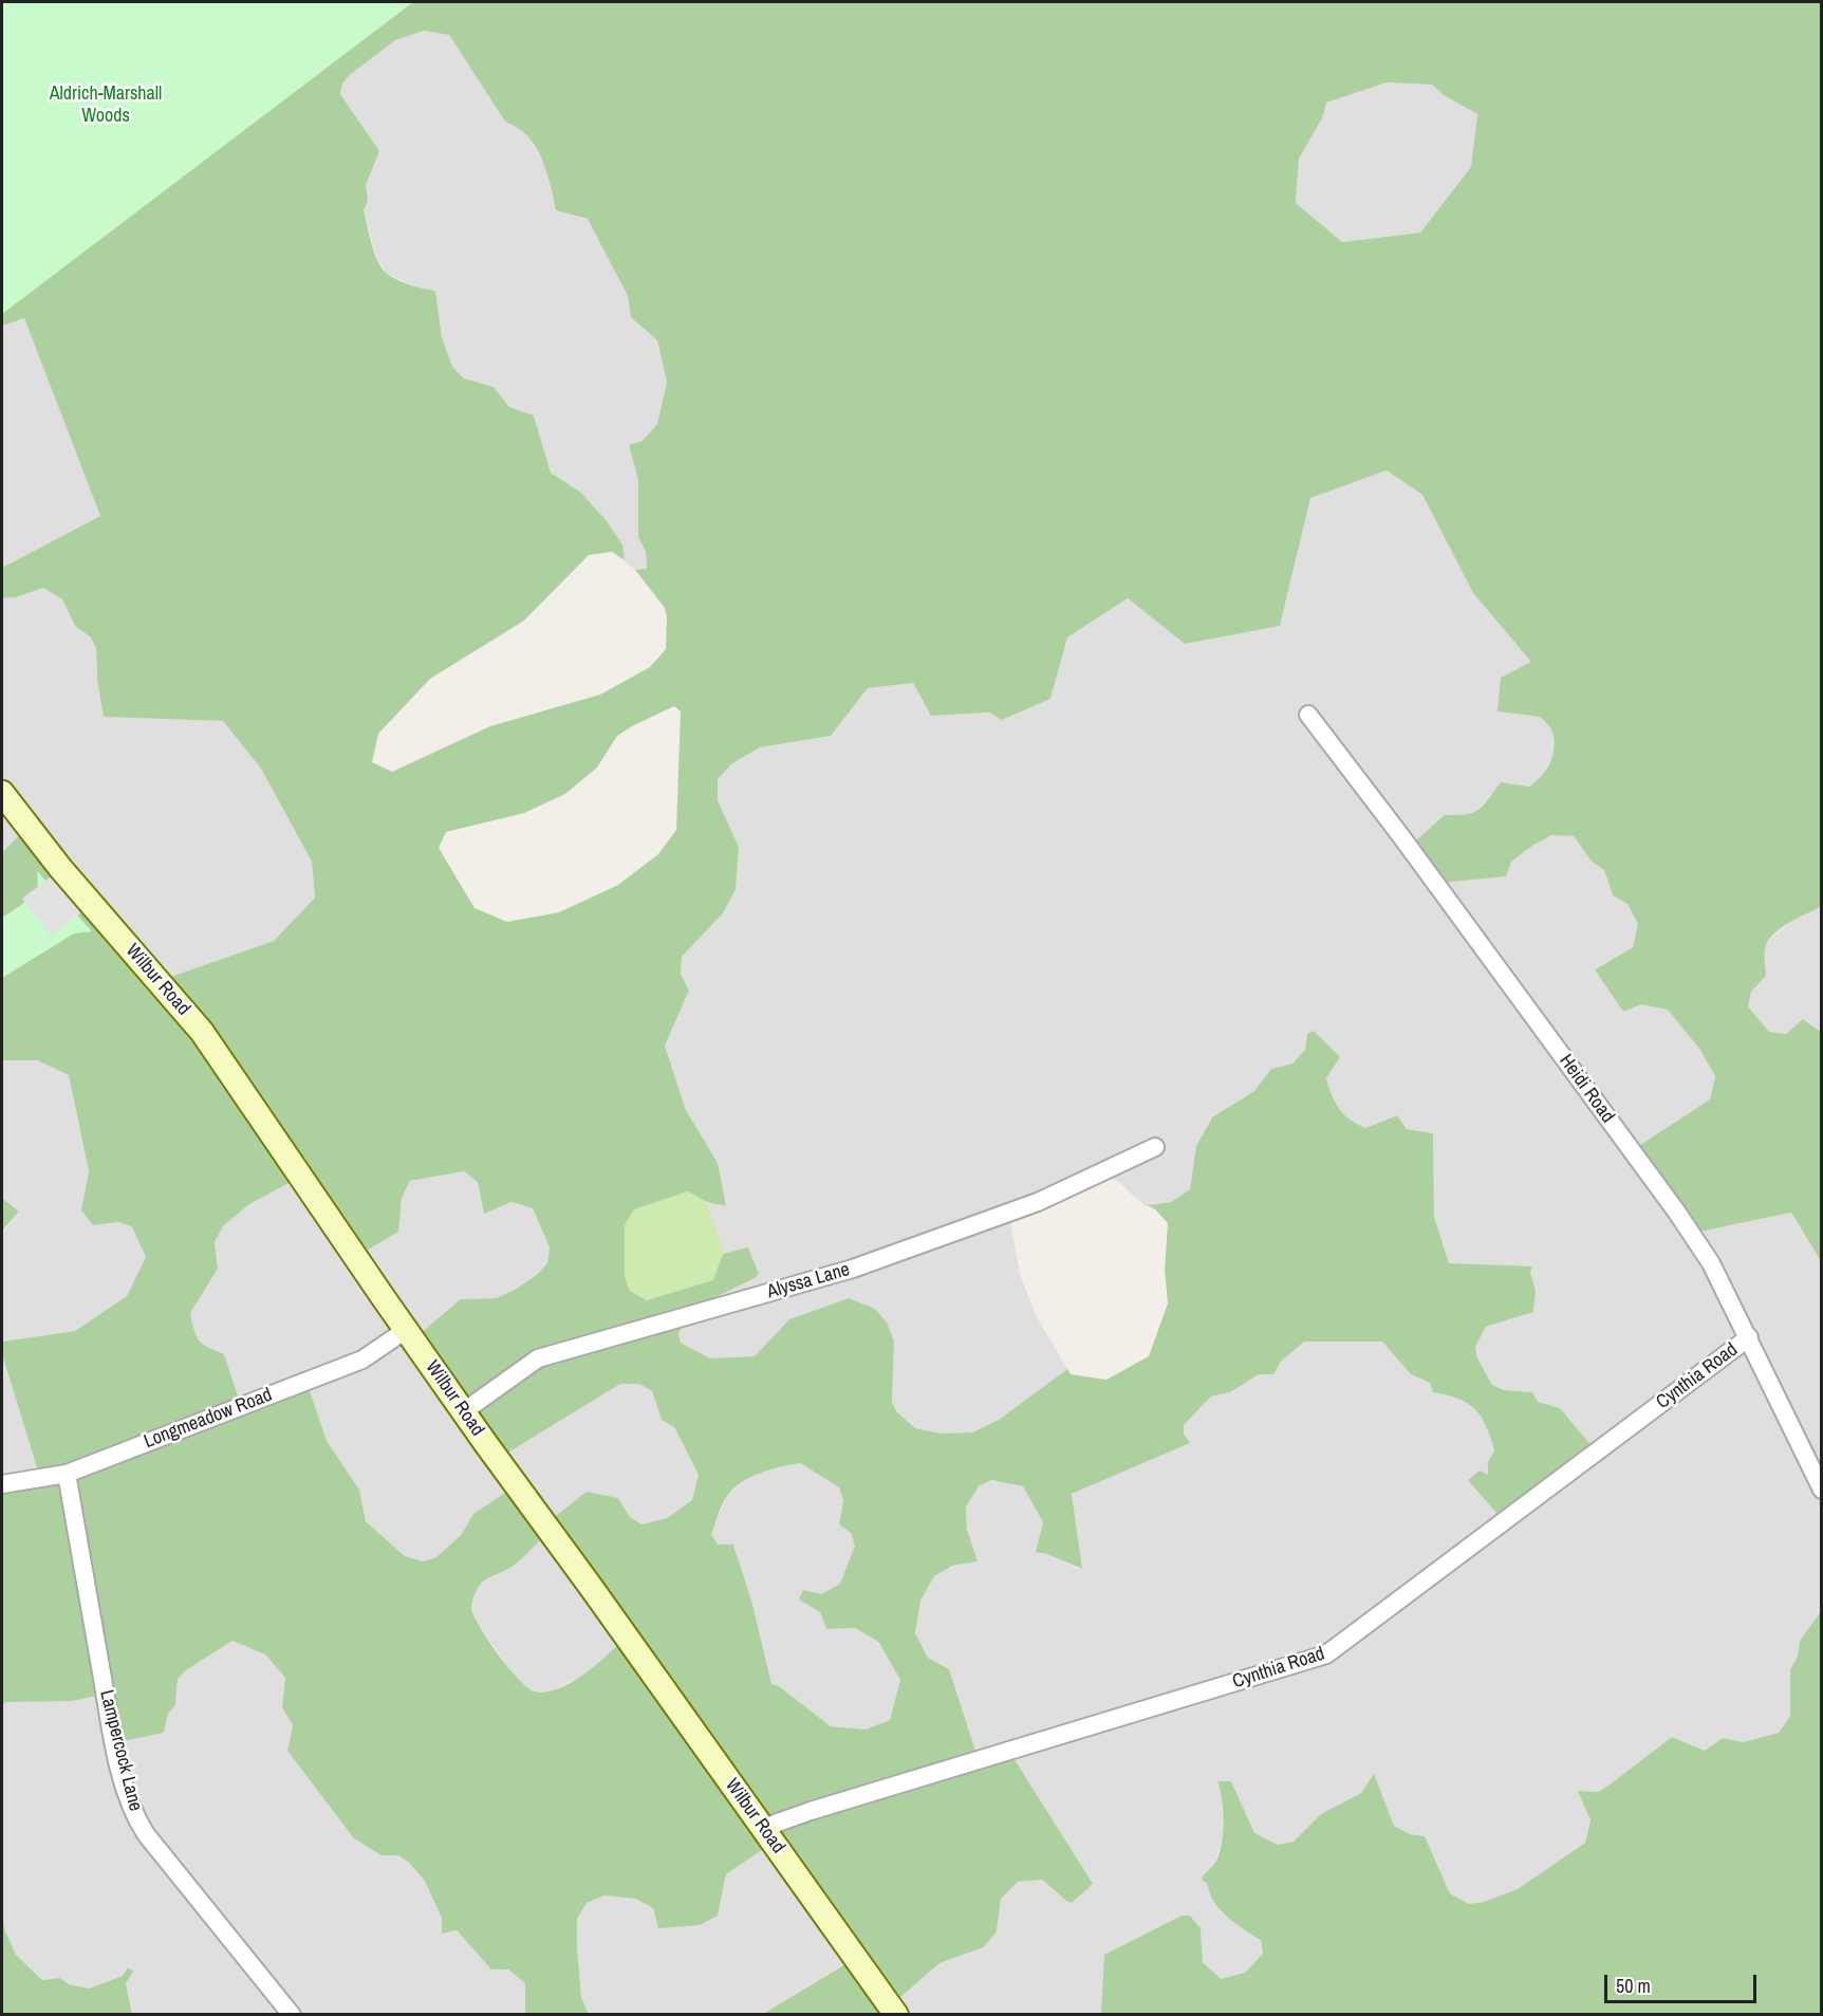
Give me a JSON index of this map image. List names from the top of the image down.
{
  "streets": {
    "street": [
      "Wilbur Road",
      "Heidi Road",
      "Alyssa Lane",
      "Cynthia Road",
      "Longmeadow Road",
      "Lampercock Lane"
    ]
  },
  "crossings": [
    ["Wilbur Road", "Alyssa Lane"],
    ["Wilbur Road", "Cynthia Road"],
    ["Wilbur Road", "Longmeadow Road"],
    ["Heidi Road", "Cynthia Road"],
    ["Longmeadow Road", "Lampercock Lane"]
  ],
  "parks": ["Aldrich-Marshall Woods"],
  "scale_bar": "50 m"
}
